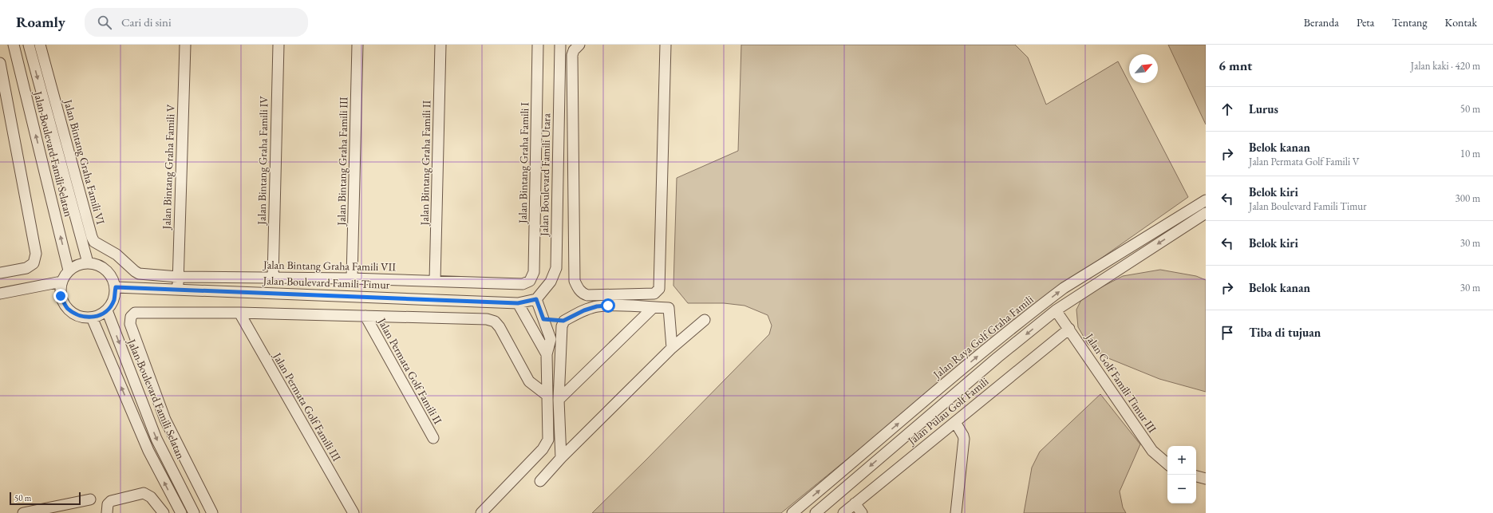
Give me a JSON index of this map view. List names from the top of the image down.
{
  "streets": {
    "street": [
      "Jalan Boulevard Famili Selatan",
      "Jalan Bintang Graha Famili IV",
      "Jalan Bintang Graha Famili III",
      "Jalan Bintang Graha Famili VI",
      "Jalan Bintang Graha Famili II",
      "Jalan Bintang Graha Famili I",
      "Jalan Bintang Graha Famili V",
      "Jalan Boulevard Famili Utara",
      "Jalan Bintang Graha Famili VII",
      "Jalan Boulevard Famili Timur",
      "Jalan Raya Golf Graha Famili",
      "Jalan Permata Golf Famili II",
      "Jalan Golf Famili Timur III",
      "Jalan Permata Golf Famili III",
      "Jalan Pulau Golf Famili"
    ]
  },
  "crossings": [
    ["Jalan Boulevard Famili Selatan", "Jalan Boulevard Famili Timur"],
    ["Jalan Bintang Graha Famili IV", "Jalan Bintang Graha Famili VII"],
    ["Jalan Bintang Graha Famili III", "Jalan Bintang Graha Famili VII"],
    ["Jalan Bintang Graha Famili VI", "Jalan Bintang Graha Famili VII"],
    ["Jalan Bintang Graha Famili II", "Jalan Bintang Graha Famili VII"],
    ["Jalan Bintang Graha Famili I", "Jalan Bintang Graha Famili VII"],
    ["Jalan Bintang Graha Famili V", "Jalan Bintang Graha Famili VII"],
    ["Jalan Bintang Graha Famili V", "Jalan Boulevard Famili Timur"],
    ["Jalan Boulevard Famili Utara", "Jalan Boulevard Famili Timur"],
    ["Jalan Golf Famili Timur III", "Jalan Pulau Golf Famili"]
  ],
  "scale_bar": "50 m",
  "north": "top right",
  "page": {
    "header": "Roamly",
    "search": "Cari di sini",
    "nav": [
      "Beranda",
      "Peta",
      "Tentang",
      "Kontak"
    ],
    "heading": ["6 mnt", "Jalan kaki · 420 m"],
    "list": [
      ["Lurus", "50 m"],
      ["Belok kanan", "Jalan Permata Golf Famili V", "10 m"],
      ["Belok kiri", "Jalan Boulevard Famili Timur", "300 m"],
      ["Belok kiri", "30 m"],
      ["Belok kanan", "30 m"],
      "Tiba di tujuan"
    ],
    "map_buttons": ["+", "−"],
    "scale": "50 m"
  }
}
